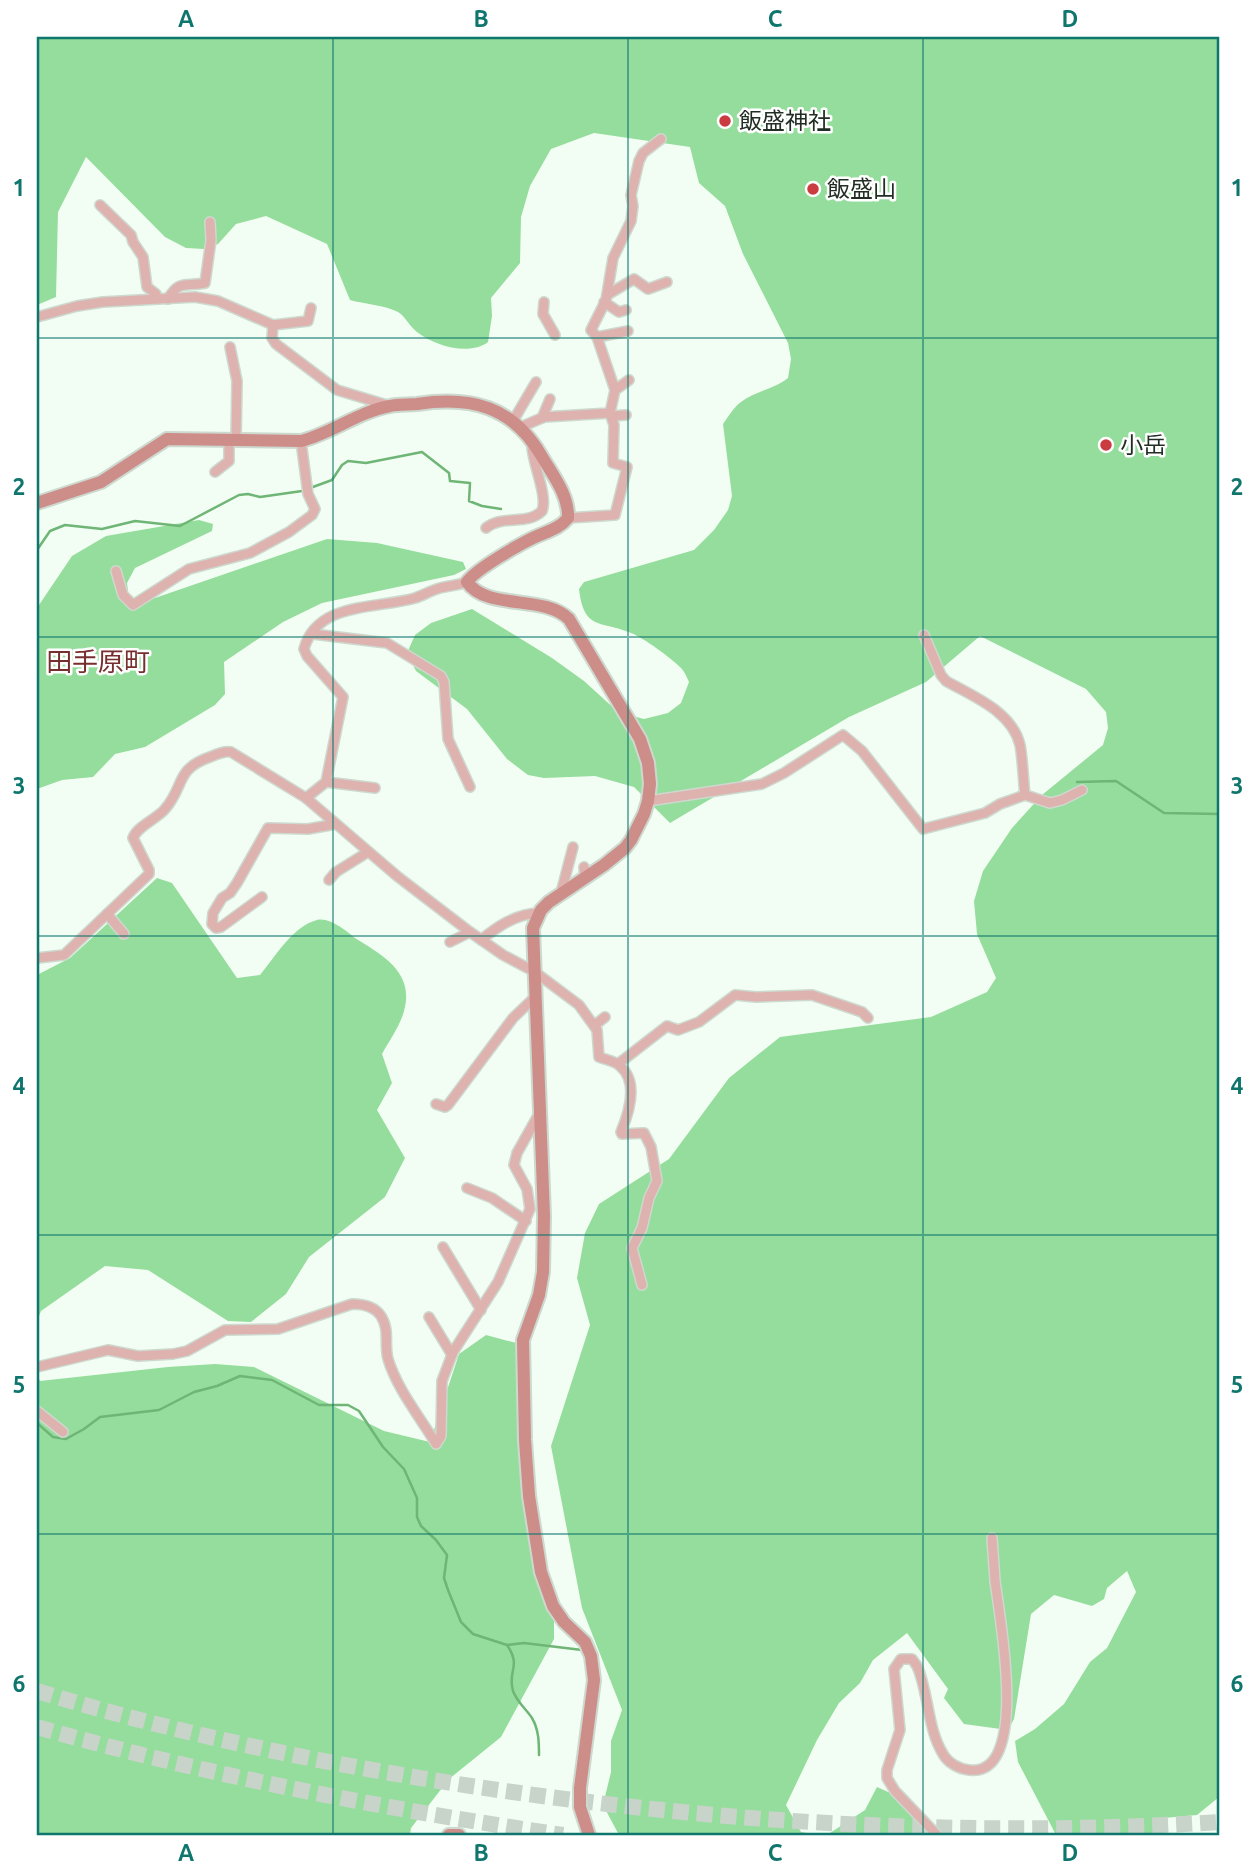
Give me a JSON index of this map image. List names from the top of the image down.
{
  "districts": ["田手原町"],
  "places": ["飯盛神社", "飯盛山", "小岳"],
  "grid": {
    "columns": [
      "A",
      "B",
      "C",
      "D"
    ],
    "rows": [
      "1",
      "2",
      "3",
      "4",
      "5",
      "6"
    ]
  }
}
